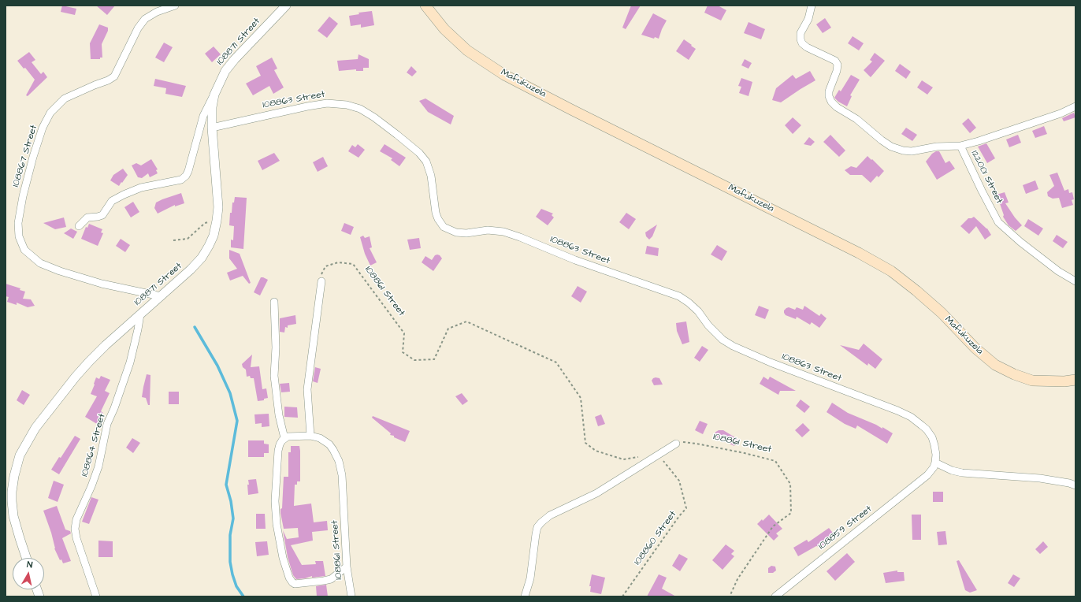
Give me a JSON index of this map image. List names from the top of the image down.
{
  "streets": {
    "main road": ["Mafukuzela"],
    "street": [
      "108871 Street",
      "108863 Street",
      "108867 Street",
      "122001 Street",
      "108861 Street",
      "108864 Street",
      "108859 Street"
    ],
    "path": ["108860 Street"]
  },
  "crossings": [
    ["108871 Street", "108863 Street"],
    ["108871 Street", "108867 Street"],
    ["108871 Street", "108864 Street"],
    ["108863 Street", "108859 Street"]
  ],
  "north": "top"
}
